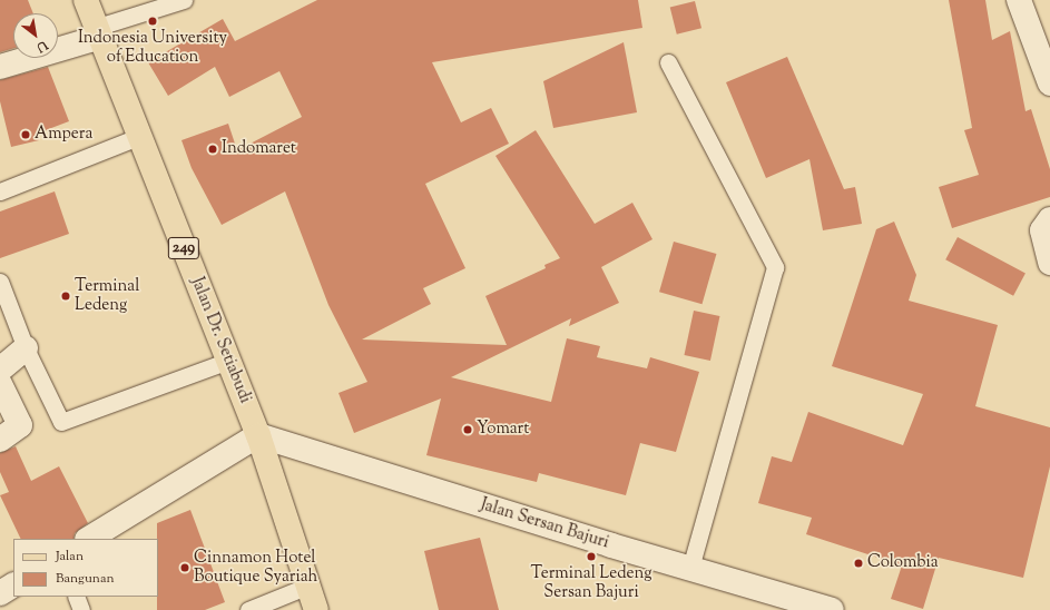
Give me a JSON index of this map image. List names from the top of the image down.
{
  "streets": {
    "main road": ["249", "Jalan Dr. Setiabudi", "Jalan Sersan Bajuri"]
  },
  "crossings": [
    ["Jalan Dr. Setiabudi", "Jalan Sersan Bajuri"]
  ],
  "places": [
    "Indonesia University of Education",
    "Ampera",
    "Indomaret",
    "Terminal Ledeng",
    "Yomart",
    "Terminal Ledeng Sersan Bajuri",
    "Colombia",
    "Cinnamon Hotel Boutique Syariah"
  ],
  "legend": ["Jalan", "Bangunan"],
  "north": "bottom right"
}
